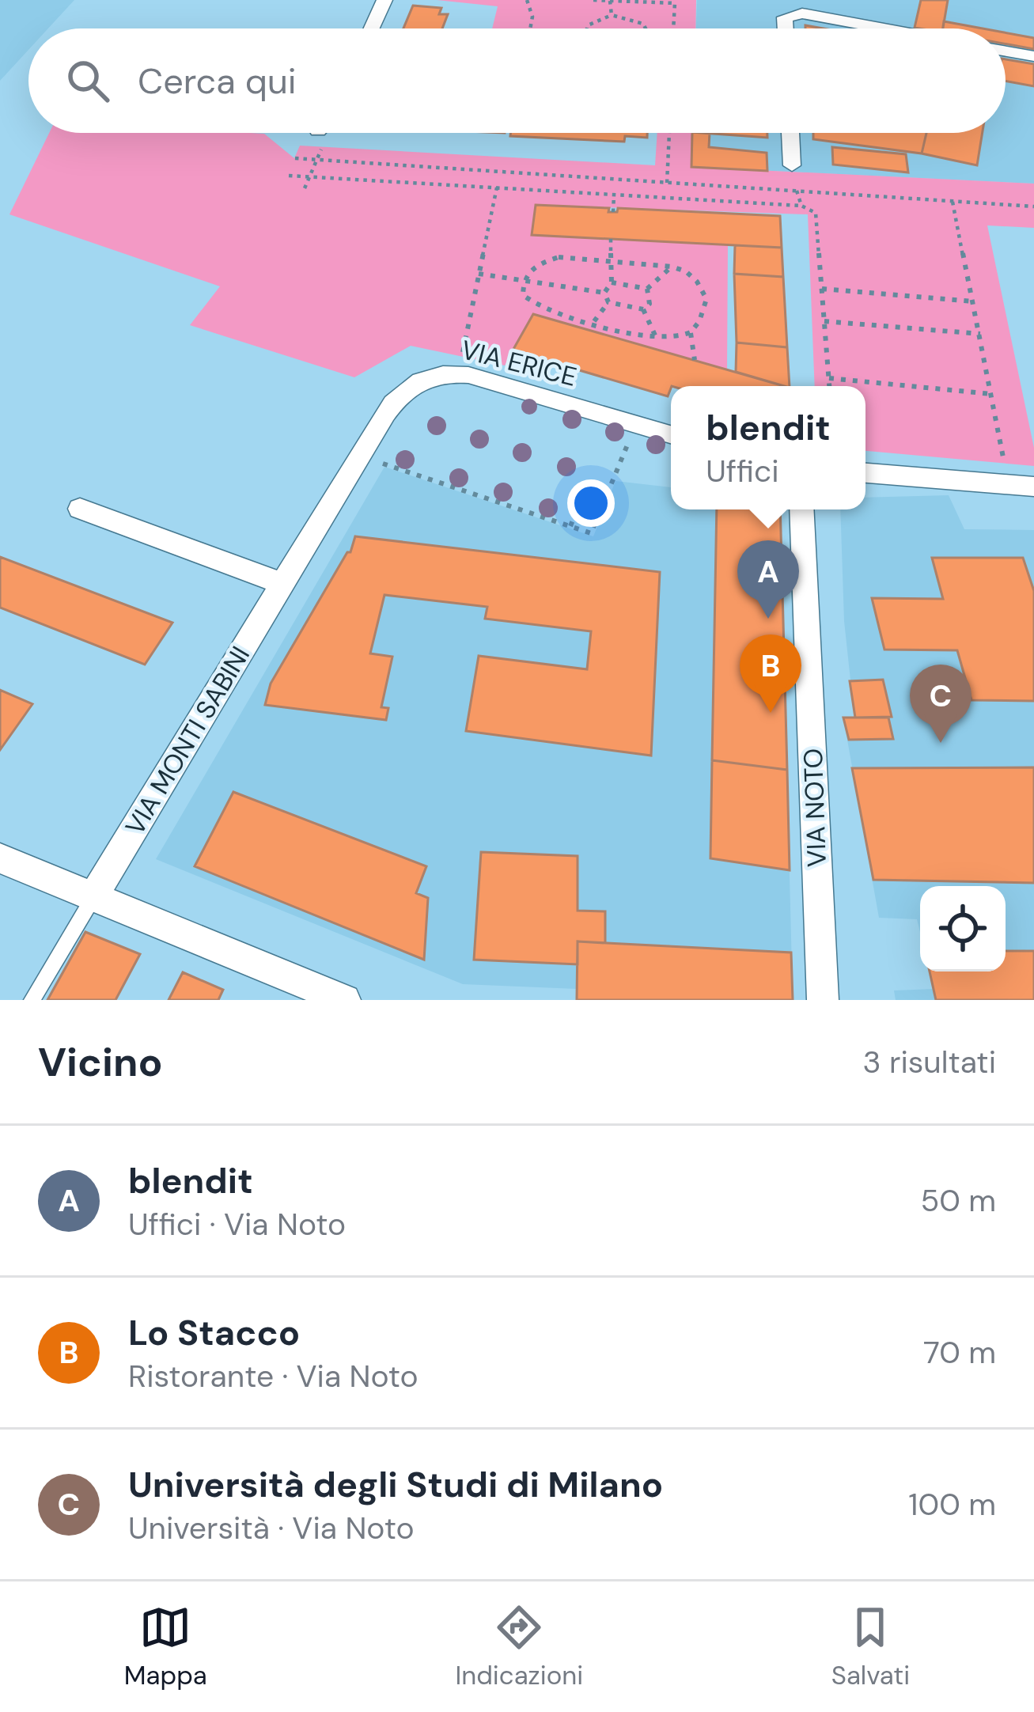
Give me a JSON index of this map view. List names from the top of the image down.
{
  "streets": {
    "street": ["VIA ERICE", "VIA MONTI SABINI", "VIA NOTO"]
  },
  "crossings": [
    ["VIA ERICE", "VIA MONTI SABINI"]
  ],
  "page": {
    "search": "Cerca qui",
    "popup": ["blendit", "Uffici"],
    "pins": ["A", "B", "C"],
    "heading": ["Vicino", "3 risultati"],
    "list": [
      {
        "mark": "A",
        "name": "blendit",
        "note": "Uffici · Via Noto",
        "value": "50 m"
      },
      {
        "mark": "B",
        "name": "Lo Stacco",
        "note": "Ristorante · Via Noto",
        "value": "70 m"
      },
      {
        "mark": "C",
        "name": "Università degli Studi di Milano",
        "note": "Università · Via Noto",
        "value": "100 m"
      }
    ],
    "nav": ["Mappa", "Indicazioni", "Salvati"]
  }
}
